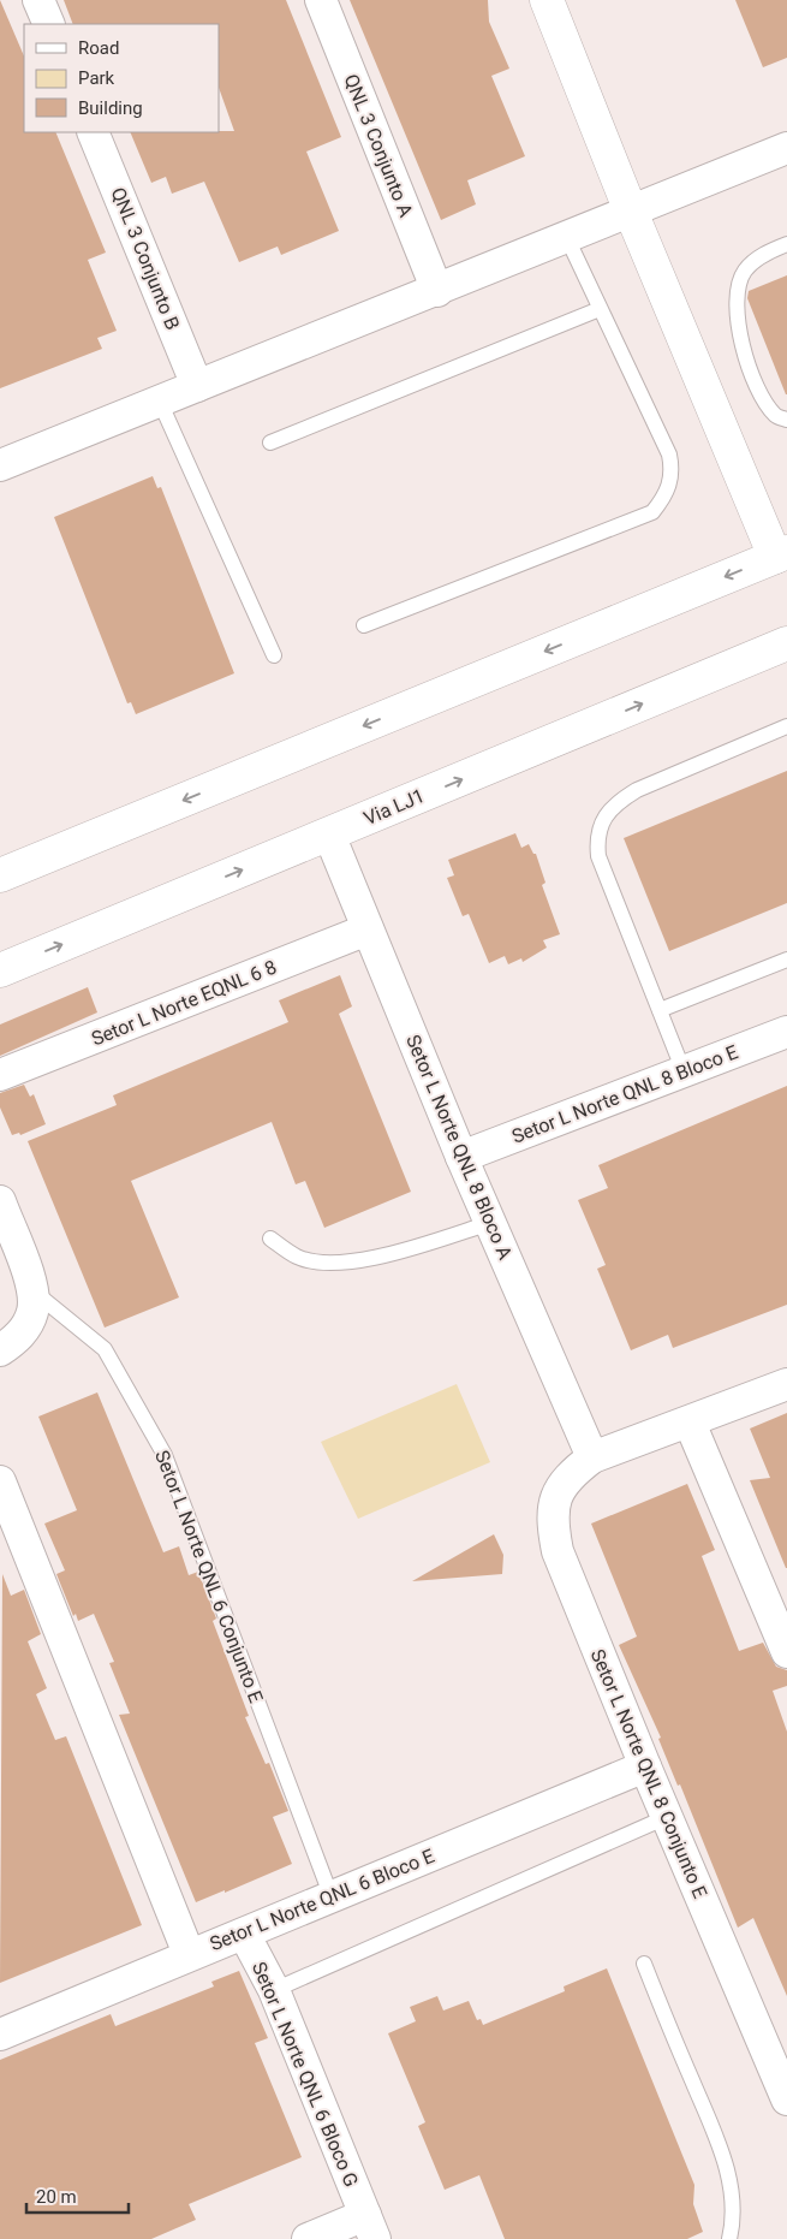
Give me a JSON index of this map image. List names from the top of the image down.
{
  "streets": {
    "main road": ["Via LJ1"],
    "street": [
      "QNL 3 Conjunto A",
      "QNL 3 Conjunto B",
      "Setor L Norte EQNL 6 8",
      "Setor L Norte QNL 8 Bloco E",
      "Setor L Norte QNL 8 Bloco A",
      "Setor L Norte QNL 8 Conjunto E",
      "Setor L Norte QNL 6 Bloco E",
      "Setor L Norte QNL 6 Bloco G"
    ],
    "lane": ["Setor L Norte QNL 6 Conjunto E"]
  },
  "crossings": [
    ["Via LJ1", "Setor L Norte QNL 8 Bloco A"],
    ["Setor L Norte EQNL 6 8", "Setor L Norte QNL 8 Bloco A"],
    ["Setor L Norte QNL 8 Bloco E", "Setor L Norte QNL 8 Bloco A"],
    ["Setor L Norte QNL 8 Bloco A", "Setor L Norte QNL 8 Conjunto E"],
    ["Setor L Norte QNL 6 Conjunto E", "Setor L Norte QNL 6 Bloco E"],
    ["Setor L Norte QNL 8 Conjunto E", "Setor L Norte QNL 6 Bloco E"],
    ["Setor L Norte QNL 6 Bloco E", "Setor L Norte QNL 6 Bloco G"]
  ],
  "legend": ["Road", "Park", "Building"],
  "scale_bar": "20 m"
}
